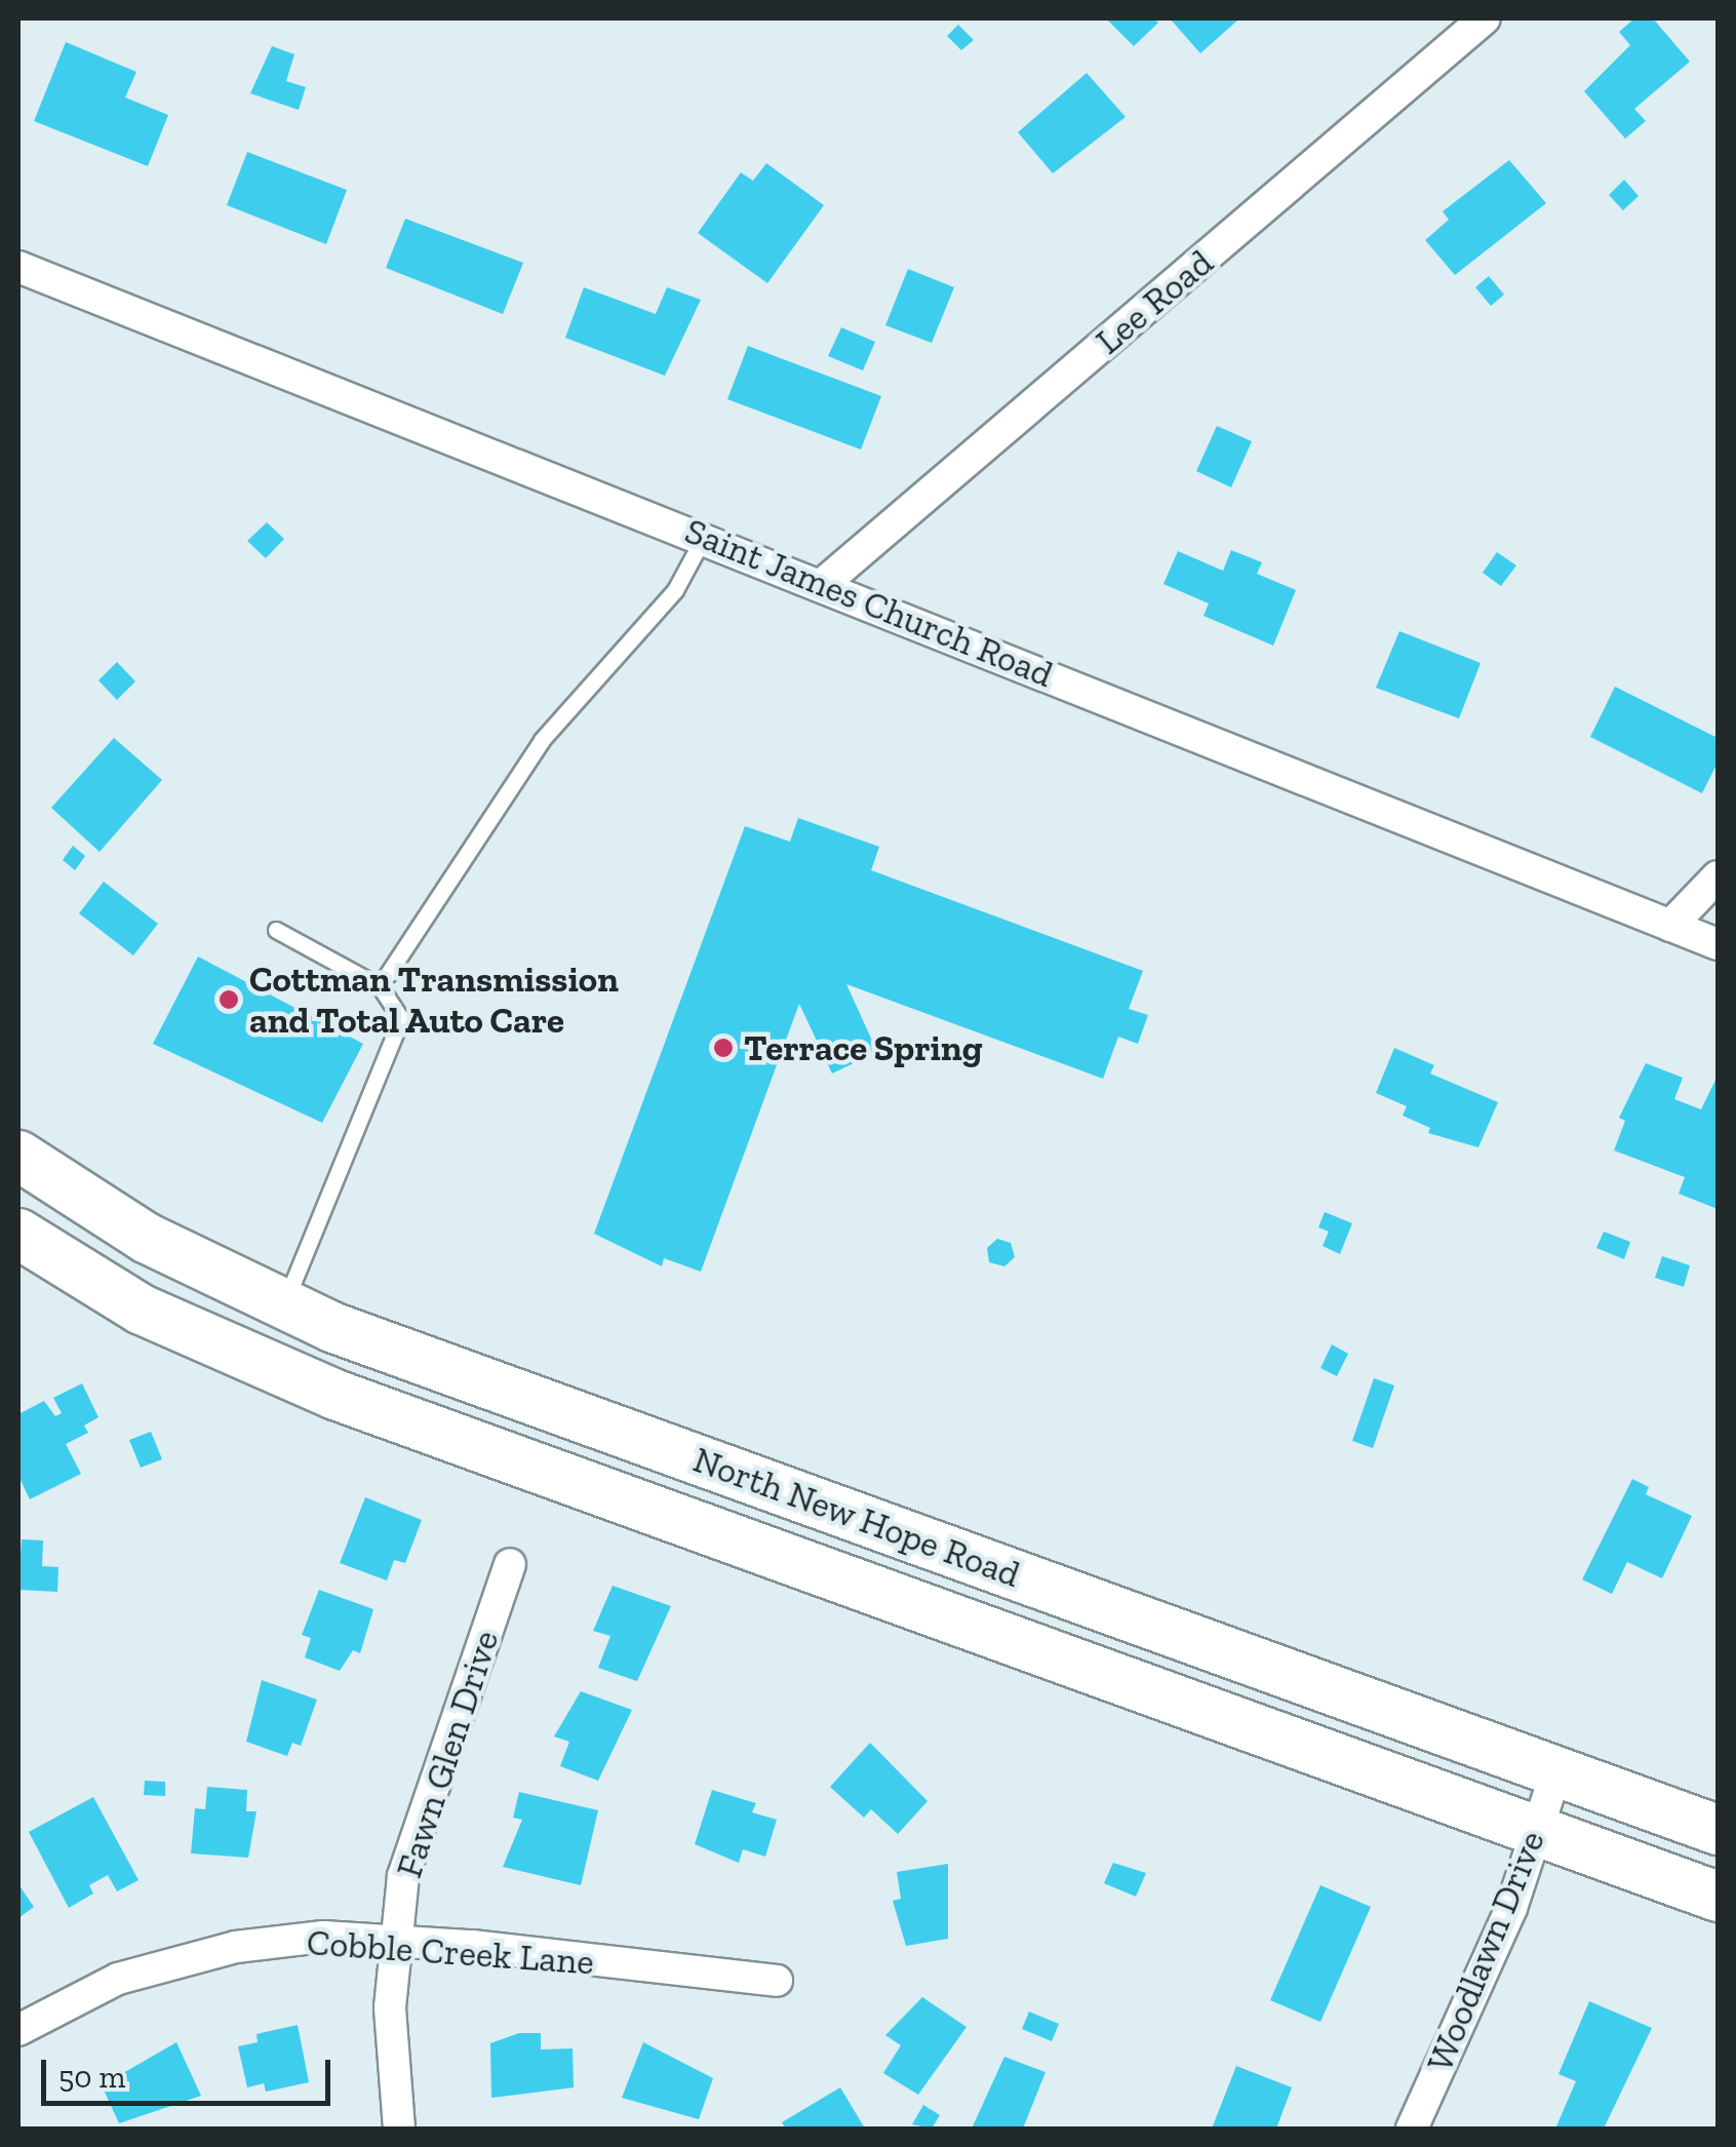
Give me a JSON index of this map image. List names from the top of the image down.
{
  "streets": {
    "main road": ["North New Hope Road"],
    "street": [
      "Lee Road",
      "Saint James Church Road",
      "Fawn Glen Drive",
      "Woodlawn Drive",
      "Cobble Creek Lane"
    ]
  },
  "crossings": [
    ["Lee Road", "Saint James Church Road"],
    ["North New Hope Road", "Woodlawn Drive"],
    ["Fawn Glen Drive", "Cobble Creek Lane"]
  ],
  "places": ["Cottman Transmission and Total Auto Care", "Terrace Spring"],
  "scale_bar": "50 m"
}
